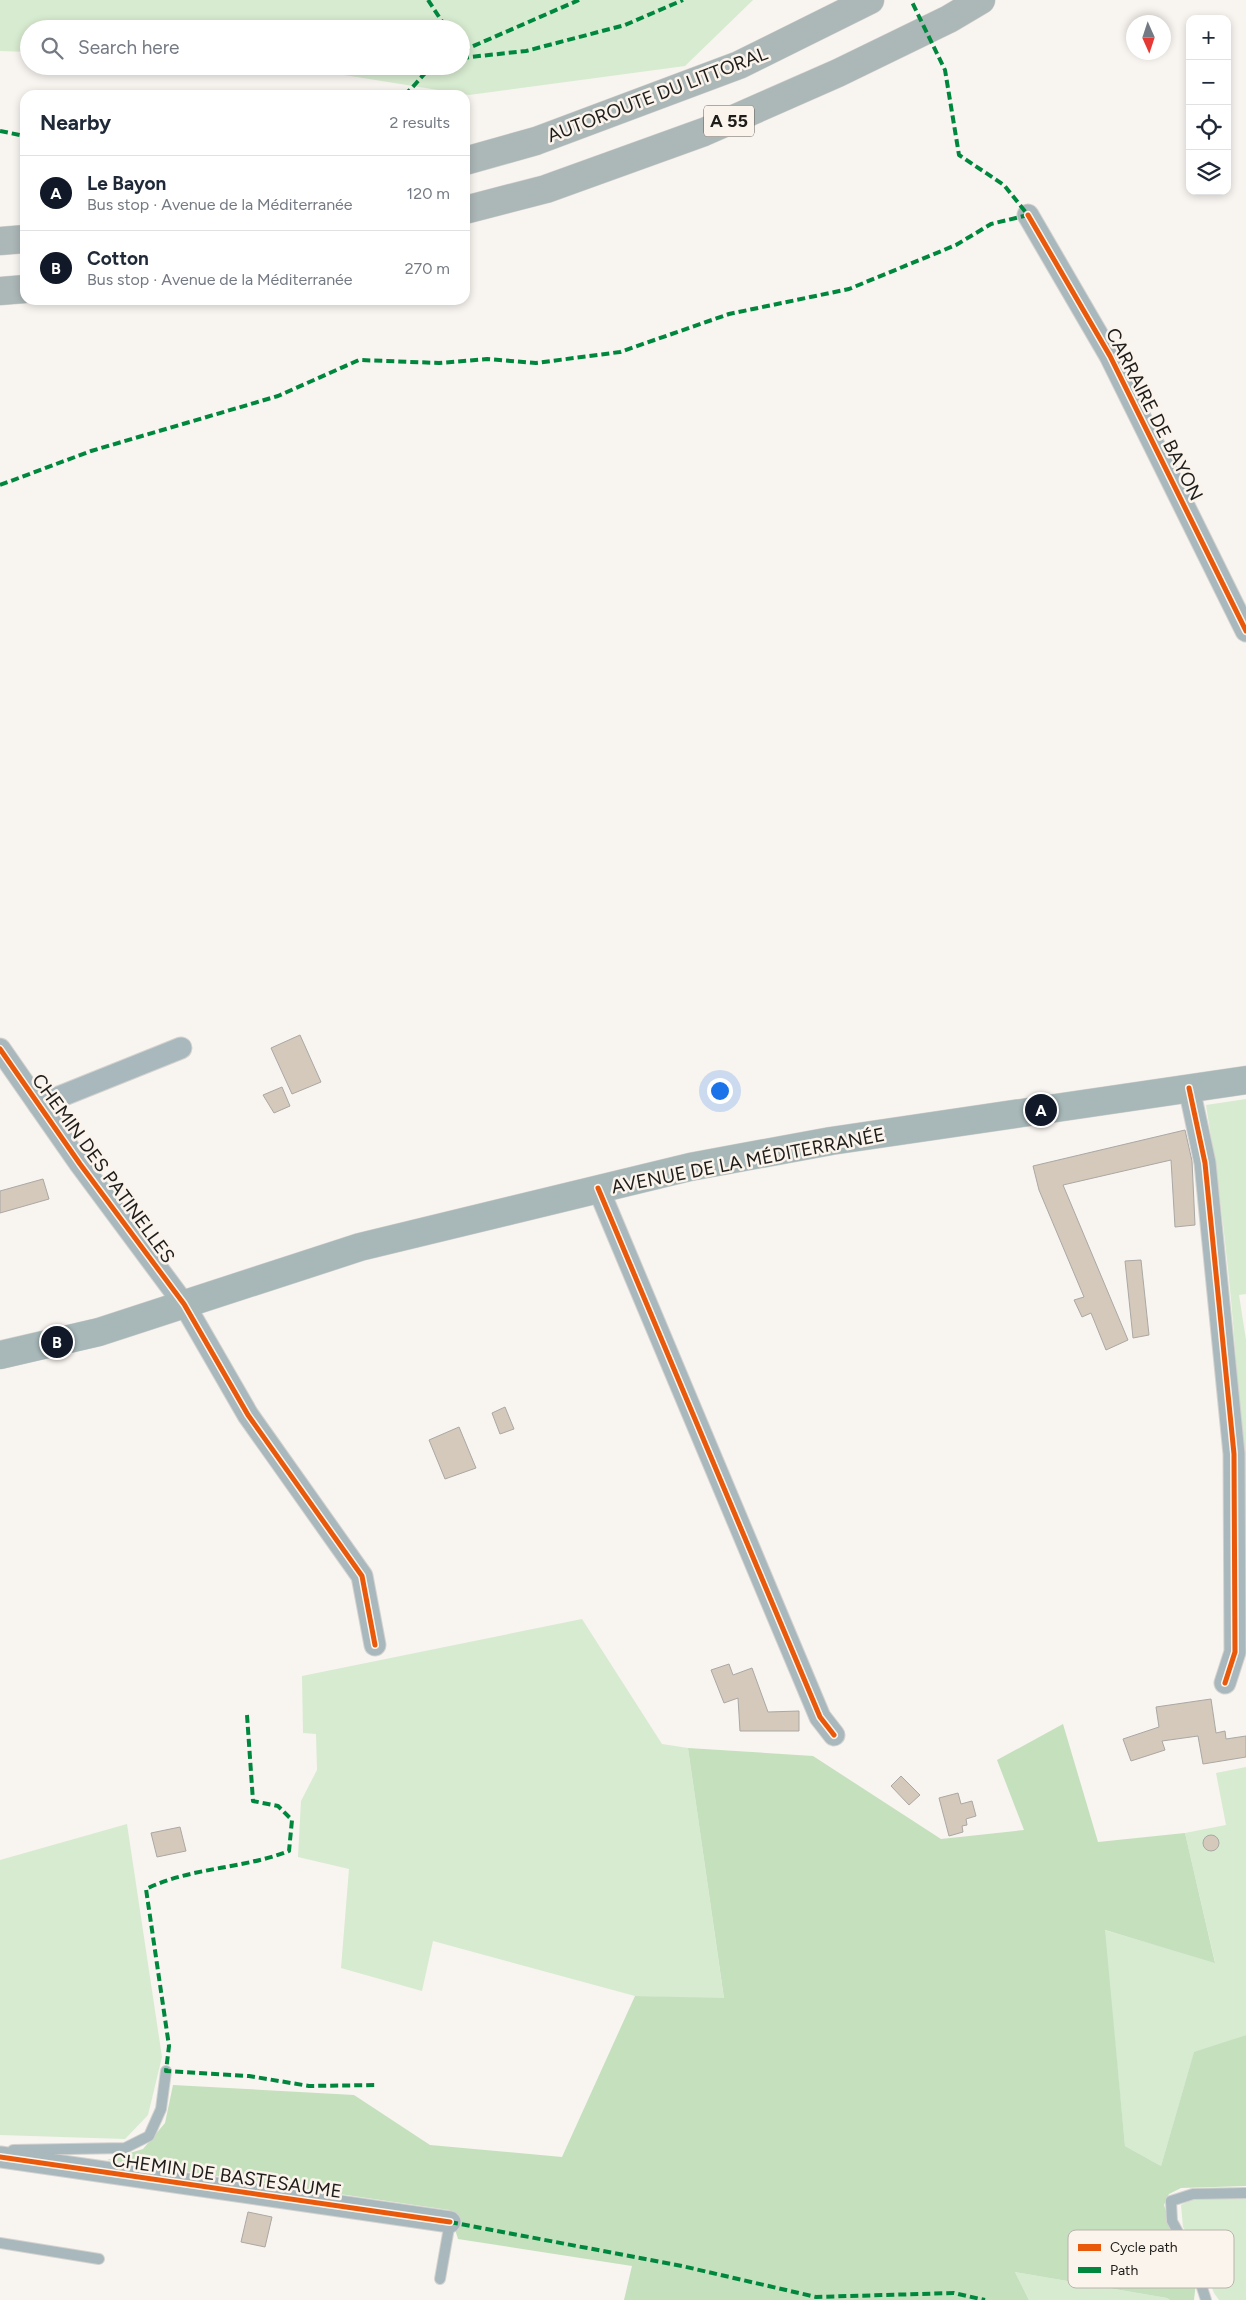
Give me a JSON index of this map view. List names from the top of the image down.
{
  "streets": {
    "highway": ["AUTOROUTE DU LITTORAL", "A 55"],
    "main road": ["AVENUE DE LA MÉDITERRANÉE"],
    "street": ["CARRAIRE DE BAYON", "CHEMIN DES PATINELLES", "CHEMIN DE BASTESAUME"]
  },
  "crossings": [
    ["AVENUE DE LA MÉDITERRANÉE", "CHEMIN DES PATINELLES"]
  ],
  "legend": ["Cycle path", "Path"],
  "north": "bottom",
  "page": {
    "map_buttons": ["+", "−"],
    "search": "Search here",
    "heading": ["Nearby", "2 results"],
    "list": [
      {
        "mark": "A",
        "name": "Le Bayon",
        "note": "Bus stop · Avenue de la Méditerranée",
        "value": "120 m"
      },
      {
        "mark": "B",
        "name": "Cotton",
        "note": "Bus stop · Avenue de la Méditerranée",
        "value": "270 m"
      }
    ],
    "pins": ["A", "B"]
  }
}
